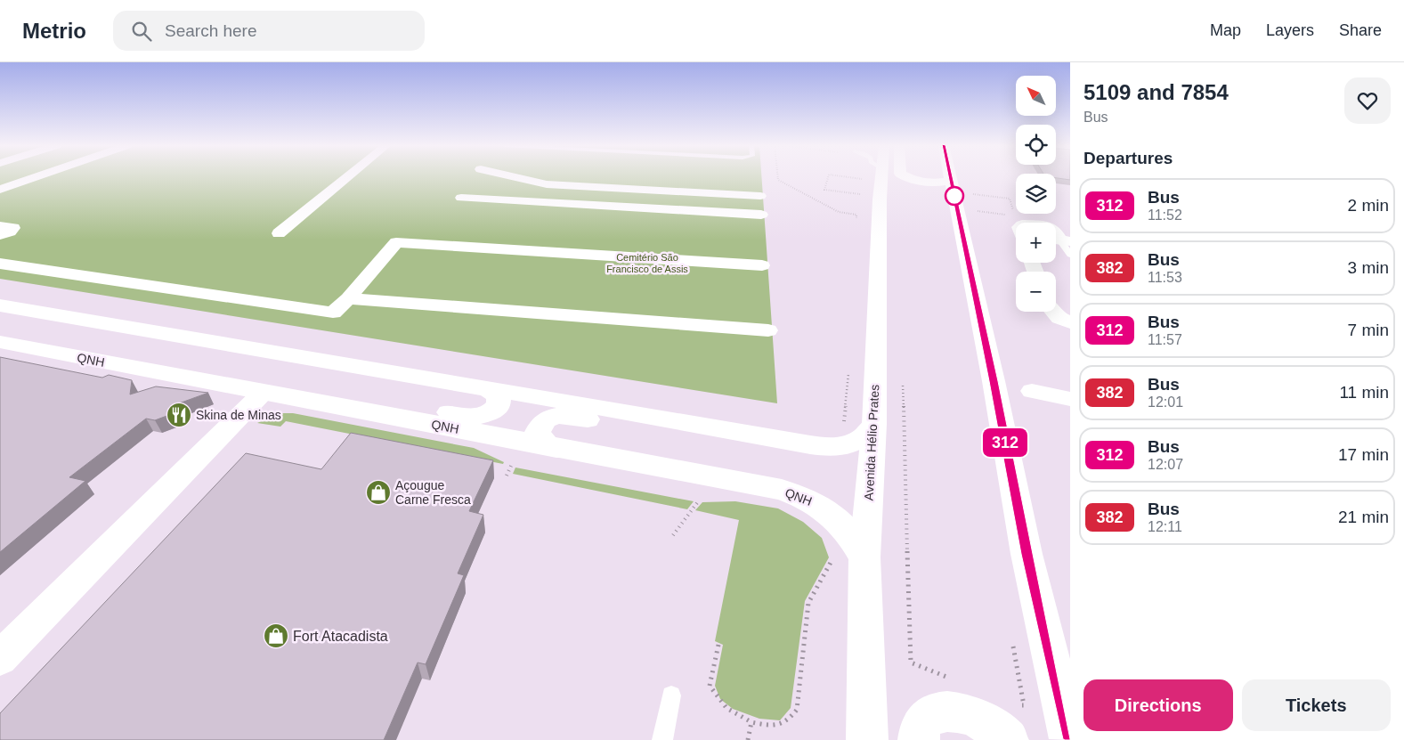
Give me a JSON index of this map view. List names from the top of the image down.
{
  "streets": {
    "main road": ["QNH", "Avenida Hélio Prates"]
  },
  "crossings": [
    ["QNH", "Avenida Hélio Prates"]
  ],
  "parks": ["Cemitério São Francisco de Assis"],
  "places": {
    "restaurant": ["Skina de Minas"],
    "shop": ["Açougue Carne Fresca", "Fort Atacadista"]
  },
  "lines": ["bus line 312"],
  "north": "top left",
  "page": {
    "header": "Metrio",
    "search": "Search here",
    "nav": ["Map", "Layers", "Share"],
    "on_map": "312",
    "heading": [
      ["5109 and 7854", "Bus"],
      "Departures"
    ],
    "map_buttons": ["+", "−"],
    "list": [
      {
        "mark": "312",
        "name": "Bus",
        "note": "11:52",
        "value": "2 min"
      },
      {
        "mark": "382",
        "name": "Bus",
        "note": "11:53",
        "value": "3 min"
      },
      {
        "mark": "312",
        "name": "Bus",
        "note": "11:57",
        "value": "7 min"
      },
      {
        "mark": "382",
        "name": "Bus",
        "note": "12:01",
        "value": "11 min"
      },
      {
        "mark": "312",
        "name": "Bus",
        "note": "12:07",
        "value": "17 min"
      },
      {
        "mark": "382",
        "name": "Bus",
        "note": "12:11",
        "value": "21 min"
      }
    ],
    "buttons": ["Directions", "Tickets"]
  }
}
